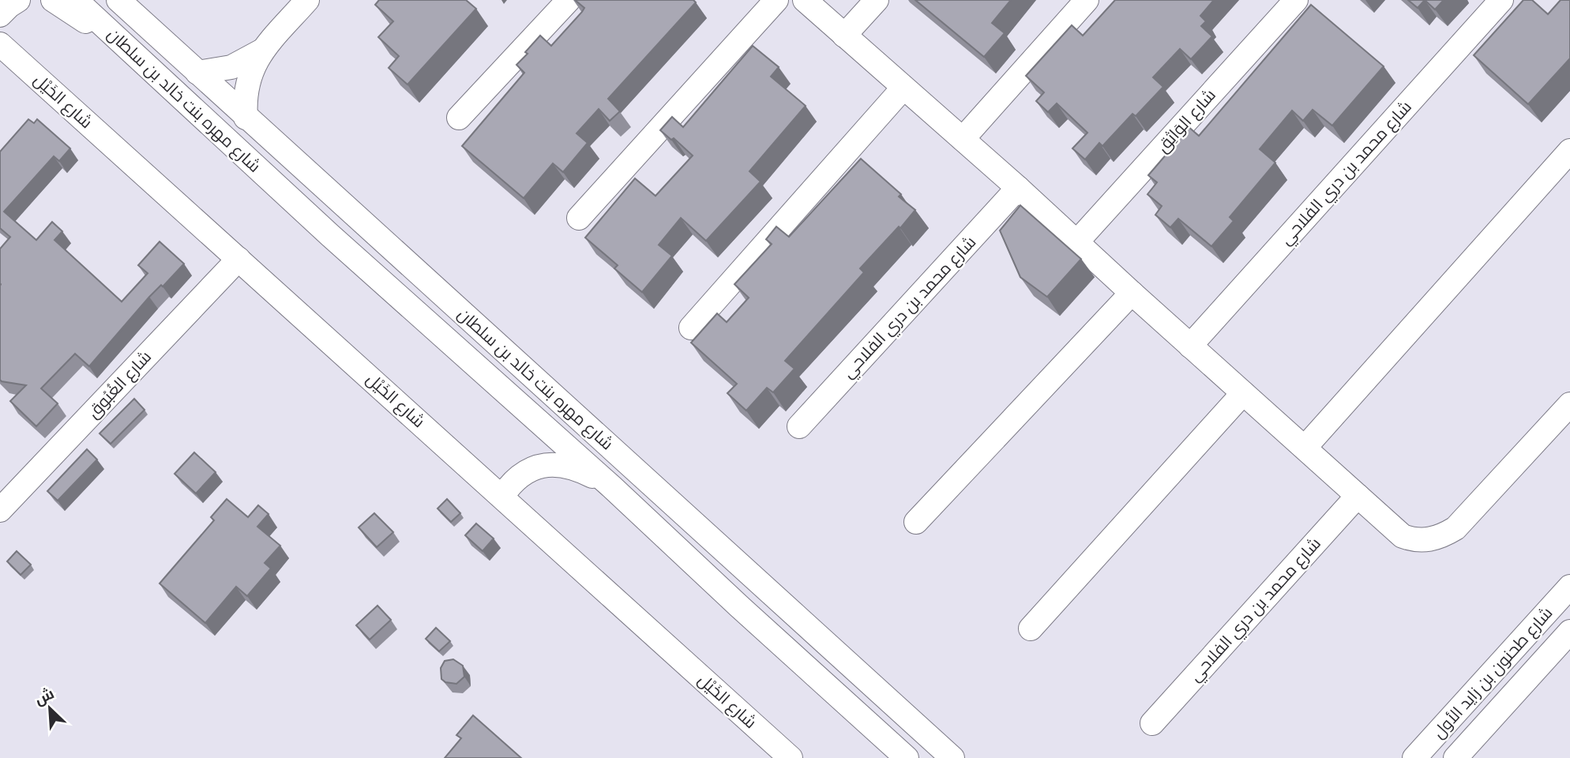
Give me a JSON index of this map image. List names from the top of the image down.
{
  "streets": {
    "street": [
      "شارع مهره بنت خالد بن سلطان",
      "شارع الخَيْل",
      "شارع الوَاثِق",
      "شارع محمد بن دري الفلاحي",
      "شارع الغُبُوق",
      "شارع طحنون بن زايد الأول"
    ]
  },
  "crossings": [
    ["شارع الخَيْل", "شارع الغُبُوق"]
  ],
  "north": "top left"
}
